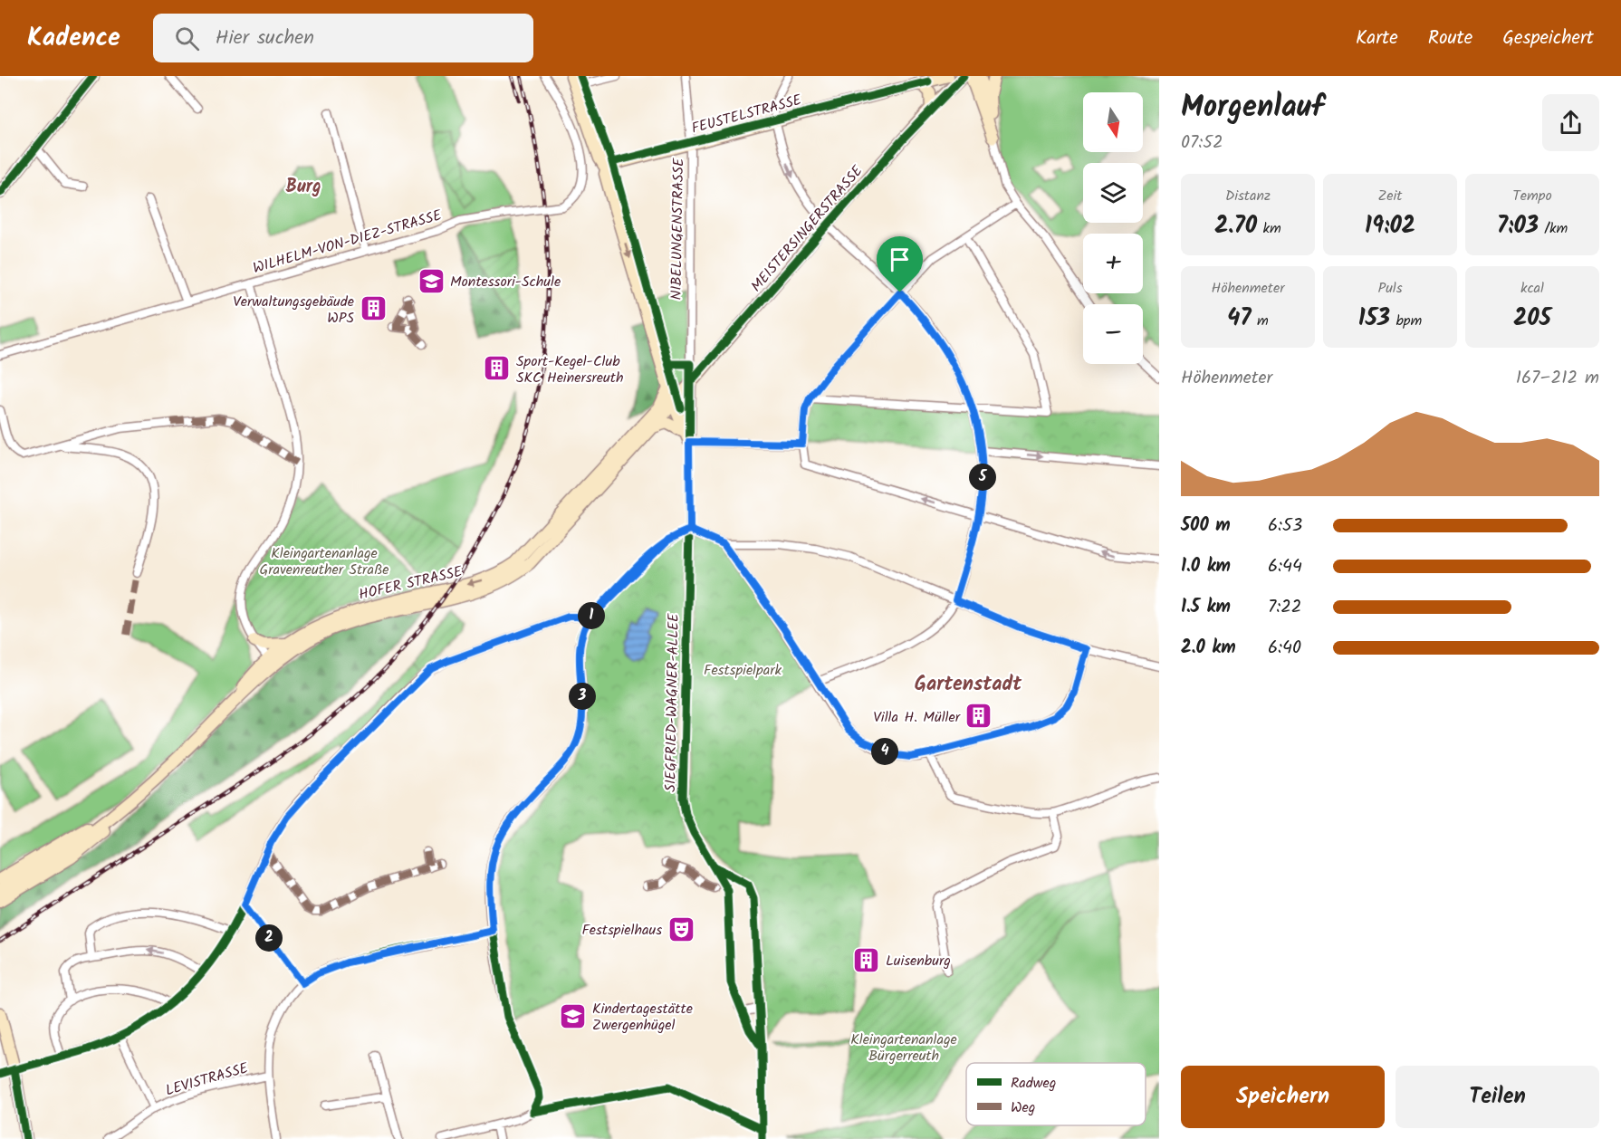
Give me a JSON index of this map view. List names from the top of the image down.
{
  "streets": {
    "main road": ["FEUSTELSTRASSE", "MEISTERSINGERSTRASSE", "HOFER STRASSE"],
    "street": [
      "NIBELUNGENSTRASSE",
      "WILHELM-VON-DIEZ-STRASSE",
      "SIEGFRIED-WAGNER-ALLEE",
      "LEVISTRASSE"
    ]
  },
  "crossings": [
    ["FEUSTELSTRASSE", "NIBELUNGENSTRASSE"],
    ["MEISTERSINGERSTRASSE", "NIBELUNGENSTRASSE"],
    ["MEISTERSINGERSTRASSE", "HOFER STRASSE"]
  ],
  "districts": ["Burg", "Gartenstadt"],
  "parks": ["Kleingartenanlage Gravenreuther Straße", "Festspielpark", "Kleingartenanlage Bürgerreuth"],
  "places": {
    "school or university": ["Montessori-Schule", "Kindertagestätte Zwergenhügel"],
    "building": [
      "Verwaltungsgebäude WPS",
      "Sport-Kegel-Club SKC Heinersreuth",
      "Villa H. Müller",
      "Luisenburg"
    ],
    "theatre": ["Festspielhaus"]
  },
  "legend": ["Radweg", "Weg"],
  "north": "bottom",
  "page": {
    "header": "Kadence",
    "search": "Hier suchen",
    "nav": ["Karte", "Route", "Gespeichert"],
    "heading": ["Morgenlauf", "07:52"],
    "map_buttons": ["+", "−"],
    "stats": [
      ["Distanz", "2.70 km"],
      ["Zeit", "19:02"],
      ["Tempo", "7:03 /km"],
      ["Höhenmeter", "47 m"],
      ["Puls", "153 bpm"],
      ["kcal", "205"]
    ],
    "chart": ["Höhenmeter", "167–212 m"],
    "pins": [
      "5",
      "1",
      "3",
      "4",
      "2"
    ],
    "list": [
      {
        "name": "500 m",
        "note": "6:53"
      },
      {
        "name": "1.0 km",
        "note": "6:44"
      },
      {
        "name": "1.5 km",
        "note": "7:22"
      },
      {
        "name": "2.0 km",
        "note": "6:40"
      }
    ],
    "buttons": ["Speichern", "Teilen"]
  }
}
